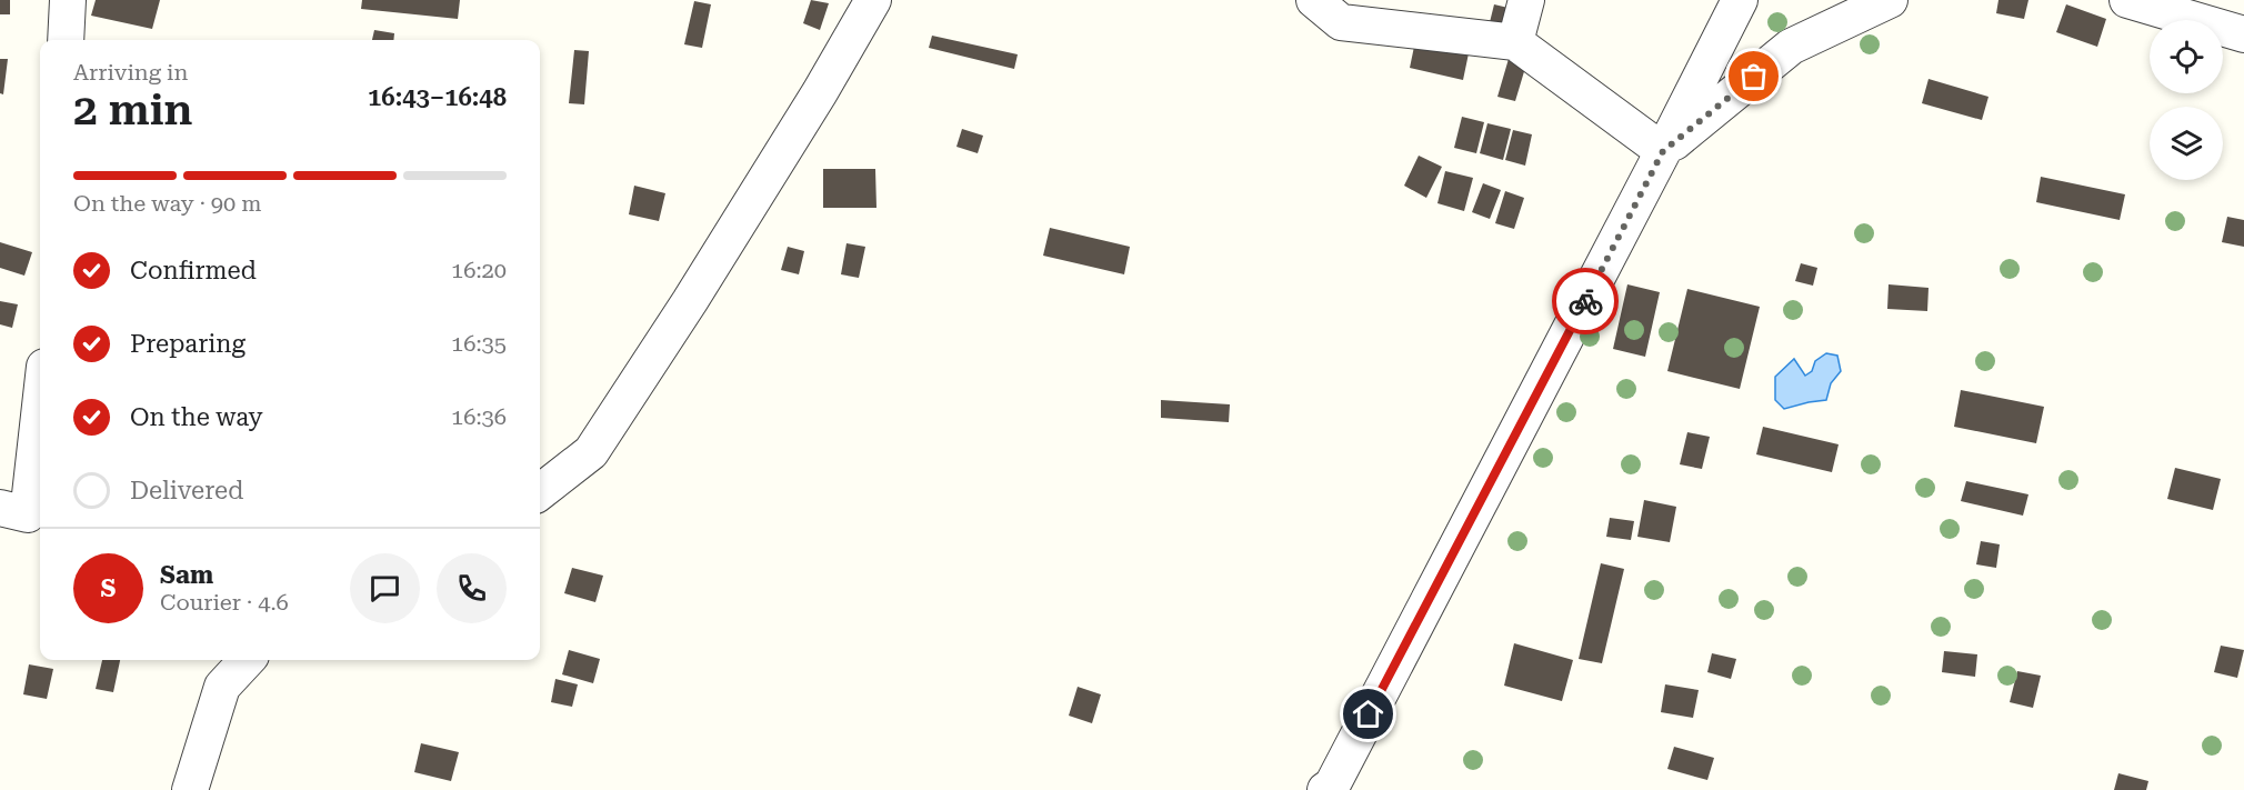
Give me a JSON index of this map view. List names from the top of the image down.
{
  "page": {
    "heading": ["2 min", "Arriving in", "16:43–16:48"],
    "panel": ["Sam", "Courier · 4.6"],
    "bar": "On the way · 90 m",
    "list": [
      ["Confirmed", "16:20"],
      ["Preparing", "16:35"],
      ["On the way", "16:36"],
      "Delivered"
    ],
    "round": "S"
  }
}
